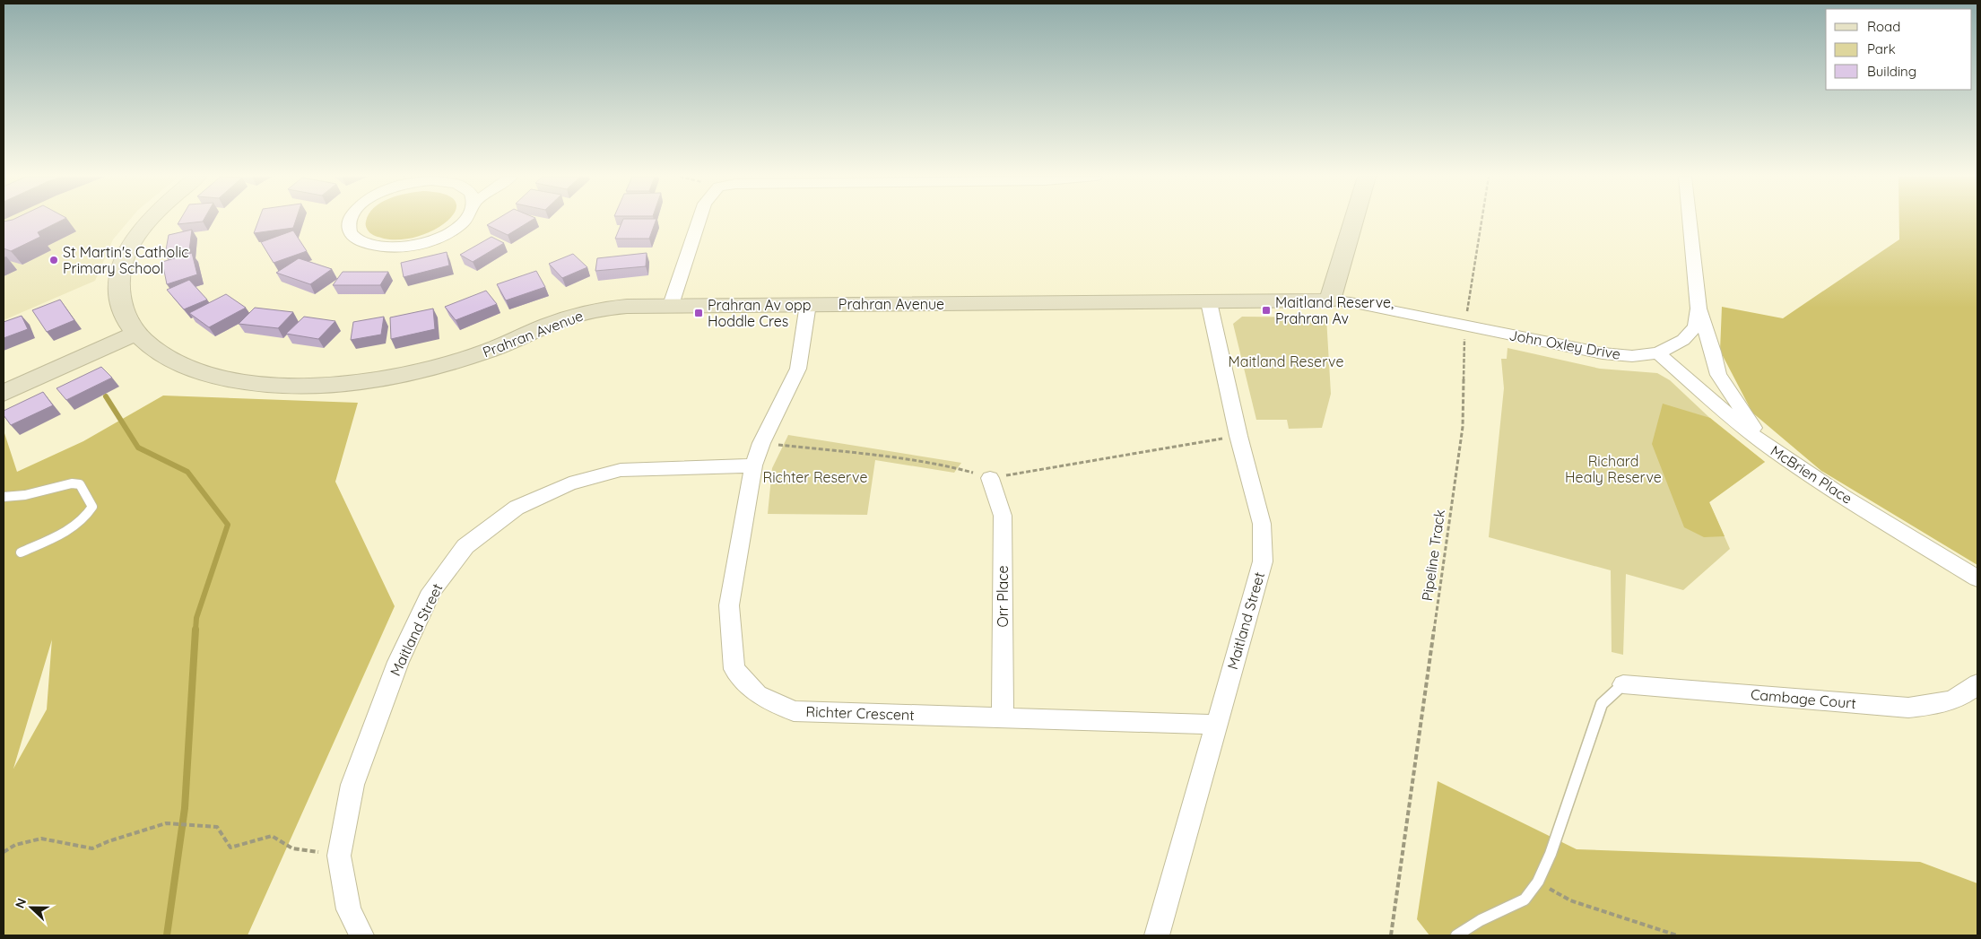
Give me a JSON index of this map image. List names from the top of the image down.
{
  "streets": {
    "street": [
      "Prahran Avenue",
      "John Oxley Drive",
      "McBrien Place",
      "Orr Place",
      "Maitland Street",
      "Cambage Court",
      "Richter Crescent"
    ],
    "path": ["Pipeline Track"]
  },
  "crossings": [
    ["Prahran Avenue", "John Oxley Drive"],
    ["Prahran Avenue", "Maitland Street"],
    ["Prahran Avenue", "Richter Crescent"],
    ["John Oxley Drive", "McBrien Place"],
    ["John Oxley Drive", "Pipeline Track"],
    ["Orr Place", "Richter Crescent"],
    ["Maitland Street", "Richter Crescent"]
  ],
  "parks": ["Maitland Reserve", "Richard Healy Reserve", "Richter Reserve"],
  "places": {
    "other": ["St Martin's Catholic Primary School"],
    "transit": ["Maitland Reserve, Prahran Av", "Prahran Av opp Hoddle Cres"]
  },
  "legend": ["Road", "Park", "Building"],
  "north": "left"
}
